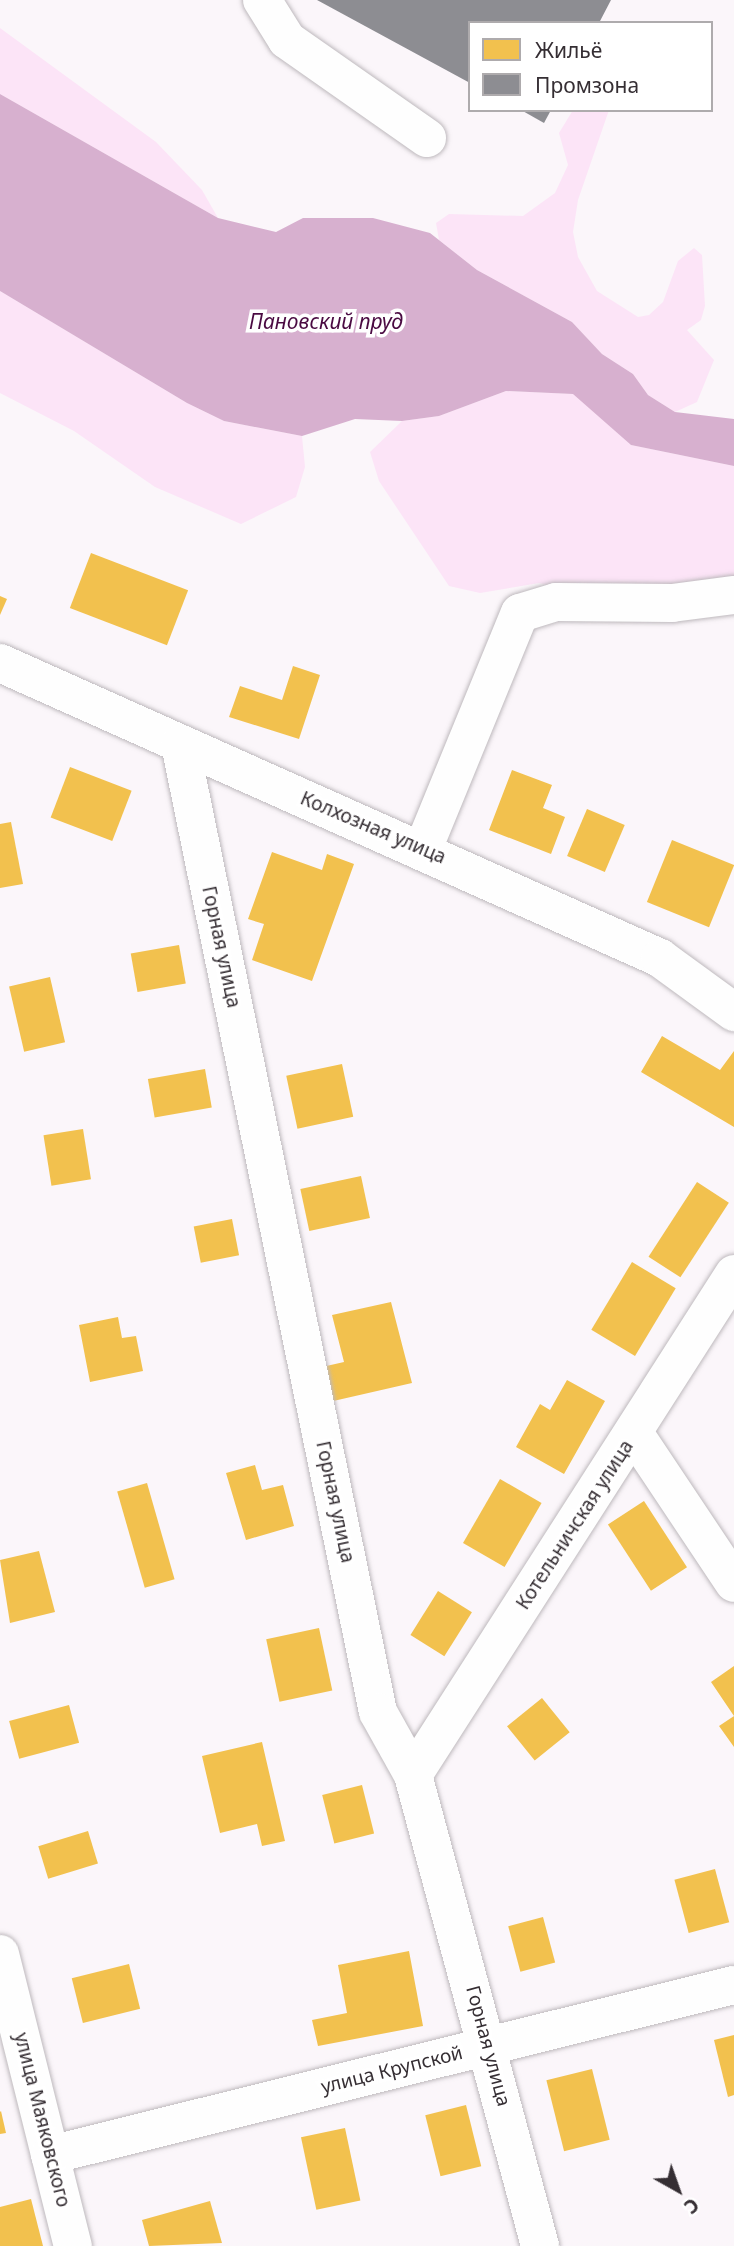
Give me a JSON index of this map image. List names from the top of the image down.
{
  "streets": {
    "street": [
      "Колхозная улица",
      "Горная улица",
      "Котельничская улица",
      "улица Крупской",
      "улица Маяковского"
    ]
  },
  "crossings": [
    ["Колхозная улица", "Горная улица"],
    ["Горная улица", "Котельничская улица"],
    ["Горная улица", "улица Крупской"],
    ["улица Крупской", "улица Маяковского"]
  ],
  "water": ["Пановский пруд"],
  "legend": ["Жильё", "Промзона"],
  "north": "bottom right"
}
